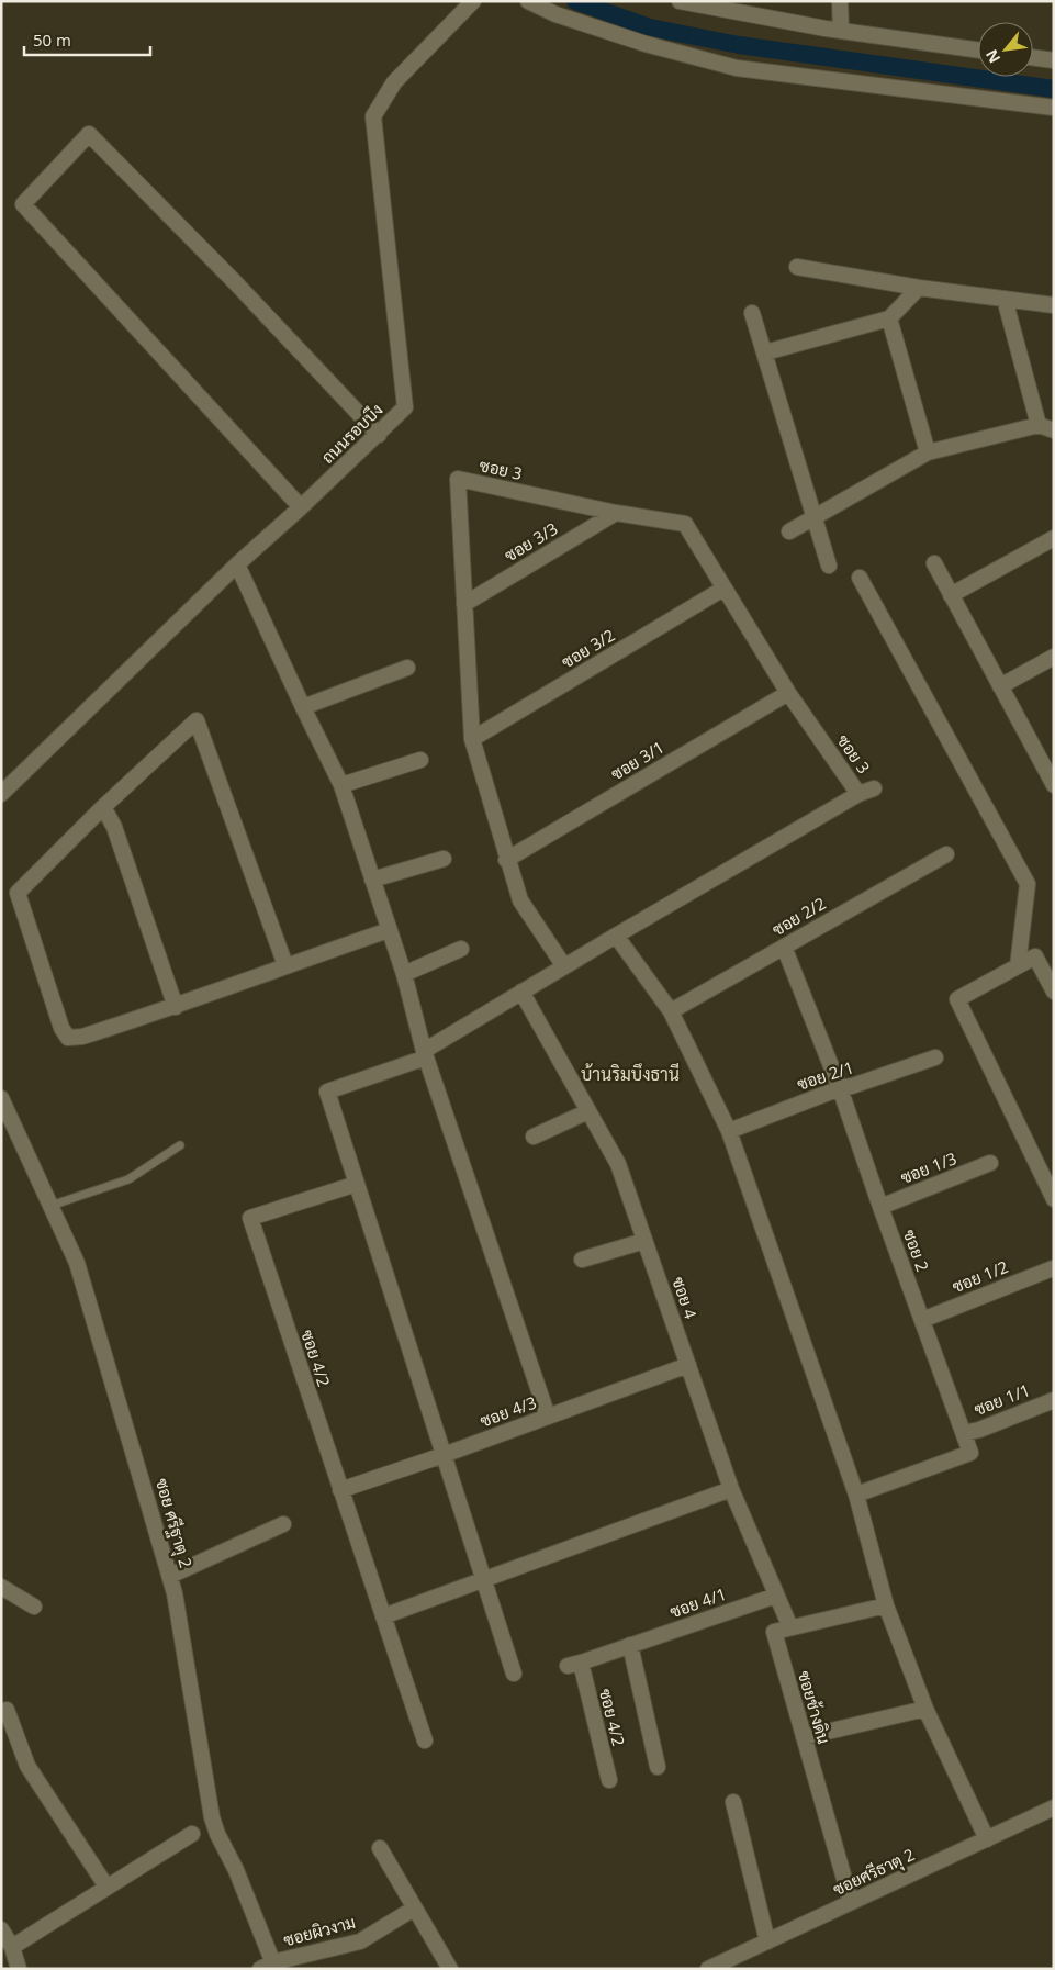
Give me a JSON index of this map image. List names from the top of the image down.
{
  "streets": {
    "street": [
      "ถนนรอบบึง",
      "ซอย 3",
      "ซอย 3/3",
      "ซอย 3/2",
      "ซอย 3/1",
      "ซอย 2/2",
      "ซอย 2/1",
      "ซอย 1/3",
      "ซอย 2",
      "ซอย 1/2",
      "ซอย 4",
      "ซอย 4/2",
      "ซอย 1/1",
      "ซอย 4/3",
      "ซอย ศรีฐาตุ 2",
      "ซอย 4/1",
      "ซอยช้างดิน",
      "ซอยศรีธาตุ 2",
      "ซอยผิวงาม"
    ]
  },
  "crossings": [
    ["ซอย 3", "ซอย 3/3"],
    ["ซอย 3", "ซอย 3/2"],
    ["ซอย 3", "ซอย 3/1"],
    ["ซอย 2/2", "ซอย 2"],
    ["ซอย 2/1", "ซอย 2"],
    ["ซอย 1/3", "ซอย 2"],
    ["ซอย 2", "ซอย 1/2"],
    ["ซอย 2", "ซอย 1/1"],
    ["ซอย 4", "ซอย 4/3"],
    ["ซอย 4", "ซอย 4/1"],
    ["ซอย 4", "ซอยช้างดิน"],
    ["ซอย 4/2", "ซอย 4/3"],
    ["ซอย 4/2", "ซอย 4/1"],
    ["ซอย ศรีฐาตุ 2", "ซอยผิวงาม"],
    ["ซอยช้างดิน", "ซอยศรีธาตุ 2"]
  ],
  "districts": ["บ้านริมบึงธานี"],
  "scale_bar": "50 m",
  "north": "bottom left"
}
